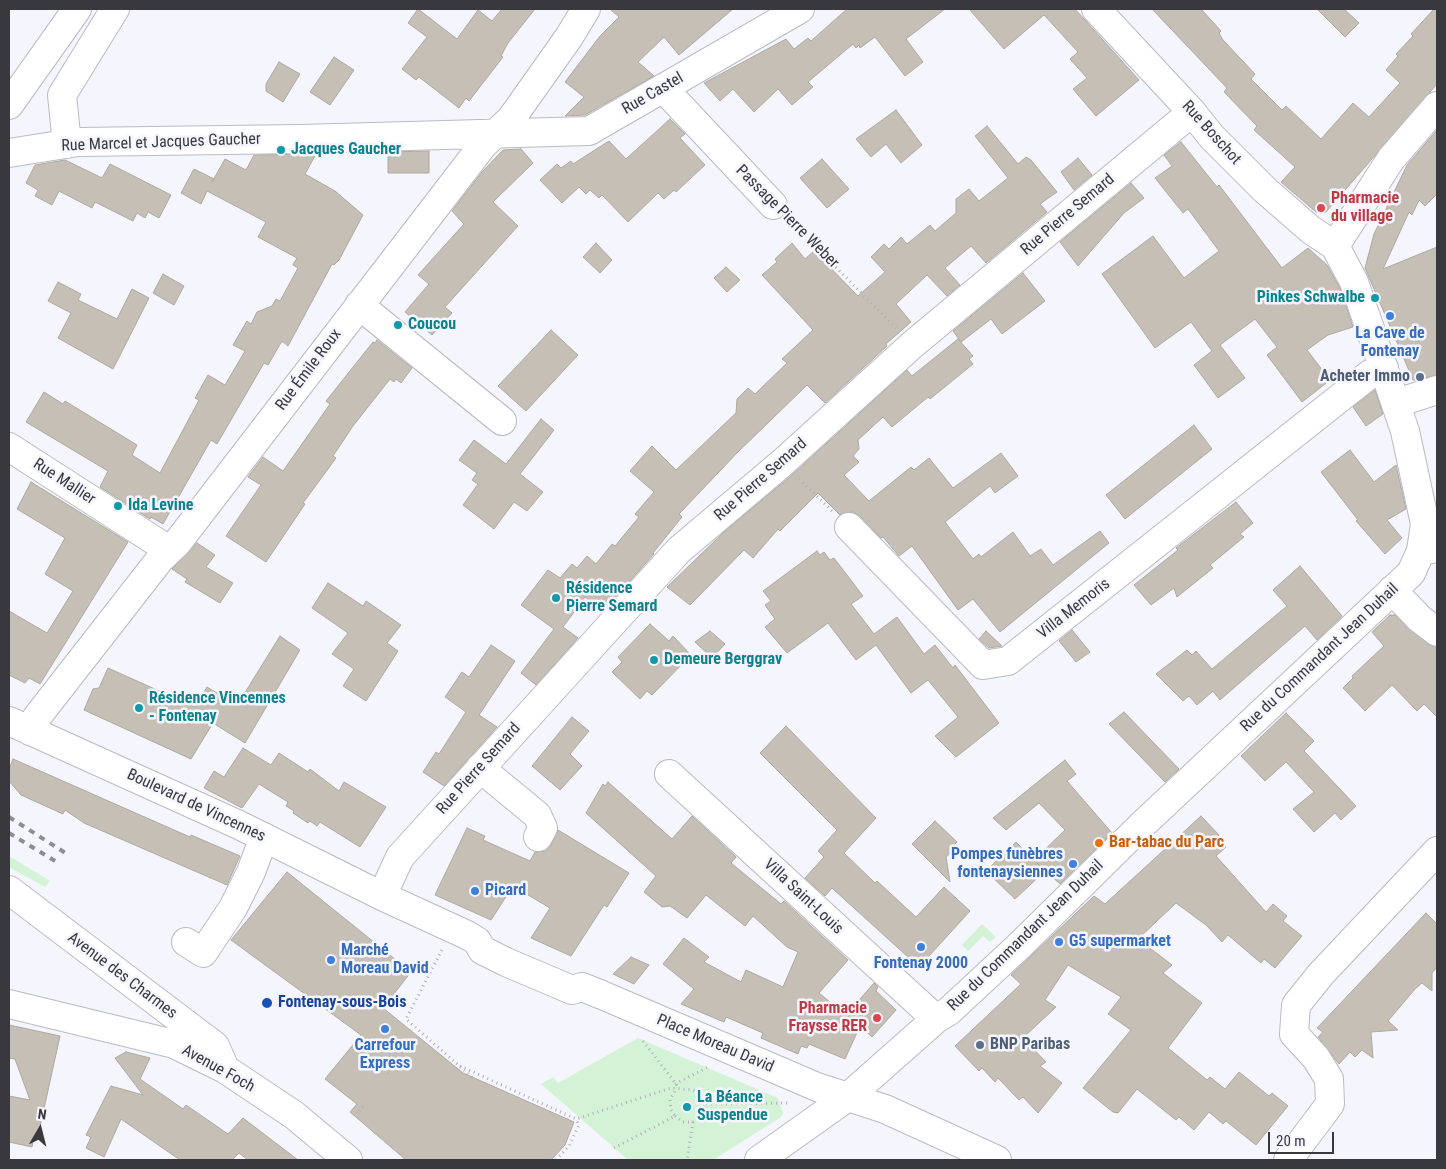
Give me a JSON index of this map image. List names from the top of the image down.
{
  "streets": {
    "street": [
      "Rue Castel",
      "Rue Boschot",
      "Rue Marcel et Jacques Gaucher",
      "Rue Pierre Semard",
      "Passage Pierre Weber",
      "Rue Émile Roux",
      "Rue Mallier",
      "Villa Memoris",
      "Rue du Commandant Jean Duhail",
      "Boulevard de Vincennes",
      "Villa Saint-Louis",
      "Avenue des Charmes",
      "Place Moreau David",
      "Avenue Foch"
    ]
  },
  "crossings": [
    ["Rue Castel", "Rue Marcel et Jacques Gaucher"],
    ["Rue Castel", "Passage Pierre Weber"],
    ["Rue Castel", "Rue Émile Roux"],
    ["Rue Boschot", "Rue Pierre Semard"],
    ["Rue Boschot", "Rue du Commandant Jean Duhail"],
    ["Rue Marcel et Jacques Gaucher", "Rue Émile Roux"],
    ["Rue Pierre Semard", "Passage Pierre Weber"],
    ["Rue Pierre Semard", "Boulevard de Vincennes"],
    ["Rue Pierre Semard", "Place Moreau David"],
    ["Rue Émile Roux", "Rue Mallier"],
    ["Rue Émile Roux", "Boulevard de Vincennes"],
    ["Villa Memoris", "Rue du Commandant Jean Duhail"],
    ["Rue du Commandant Jean Duhail", "Villa Saint-Louis"],
    ["Rue du Commandant Jean Duhail", "Place Moreau David"],
    ["Boulevard de Vincennes", "Place Moreau David"],
    ["Avenue des Charmes", "Avenue Foch"]
  ],
  "places": [
    "Jacques Gaucher",
    "Pharmacie du village",
    "Pinkes Schwalbe",
    "La Cave de Fontenay",
    "Coucou",
    "Acheter Immo",
    "Ida Levine",
    "Résidence Pierre Semard",
    "Demeure Berggrav",
    "Résidence Vincennes - Fontenay",
    "Bar-tabac du Parc",
    "Pompes funèbres fontenaysiennes",
    "Picard",
    "G5 supermarket",
    "Fontenay 2000",
    "Marché Moreau David",
    "Fontenay-sous-Bois",
    "Pharmacie Fraysse RER",
    "Carrefour Express",
    "BNP Paribas",
    "La Béance Suspendue"
  ],
  "scale_bar": "20 m",
  "north": "top"
}
